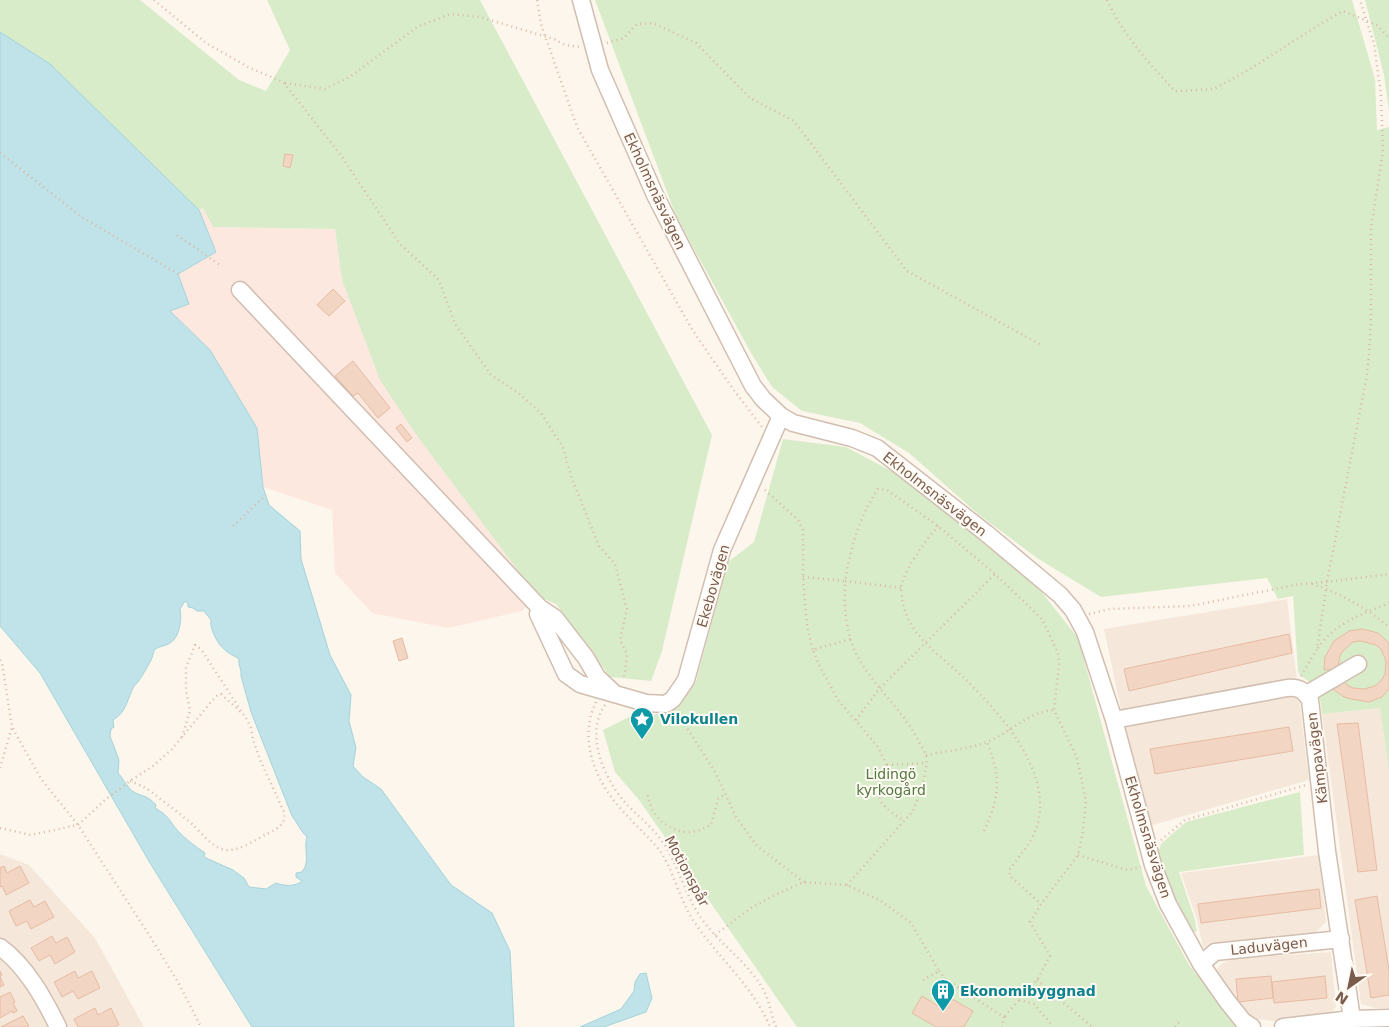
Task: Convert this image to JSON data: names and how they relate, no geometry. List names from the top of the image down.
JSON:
{
  "streets": {
    "street": [
      "Ekholmsnäsvägen",
      "Ekebovägen",
      "Kämpavägen",
      "Laduvägen"
    ],
    "path": ["Motionspår"]
  },
  "crossings": [
    ["Ekholmsnäsvägen", "Ekebovägen"],
    ["Ekholmsnäsvägen", "Laduvägen"],
    ["Kämpavägen", "Laduvägen"]
  ],
  "parks": ["Lidingö kyrkogård"],
  "places": {
    "place": ["Vilokullen"],
    "building": ["Ekonomibyggnad"]
  },
  "north": "bottom left"
}
